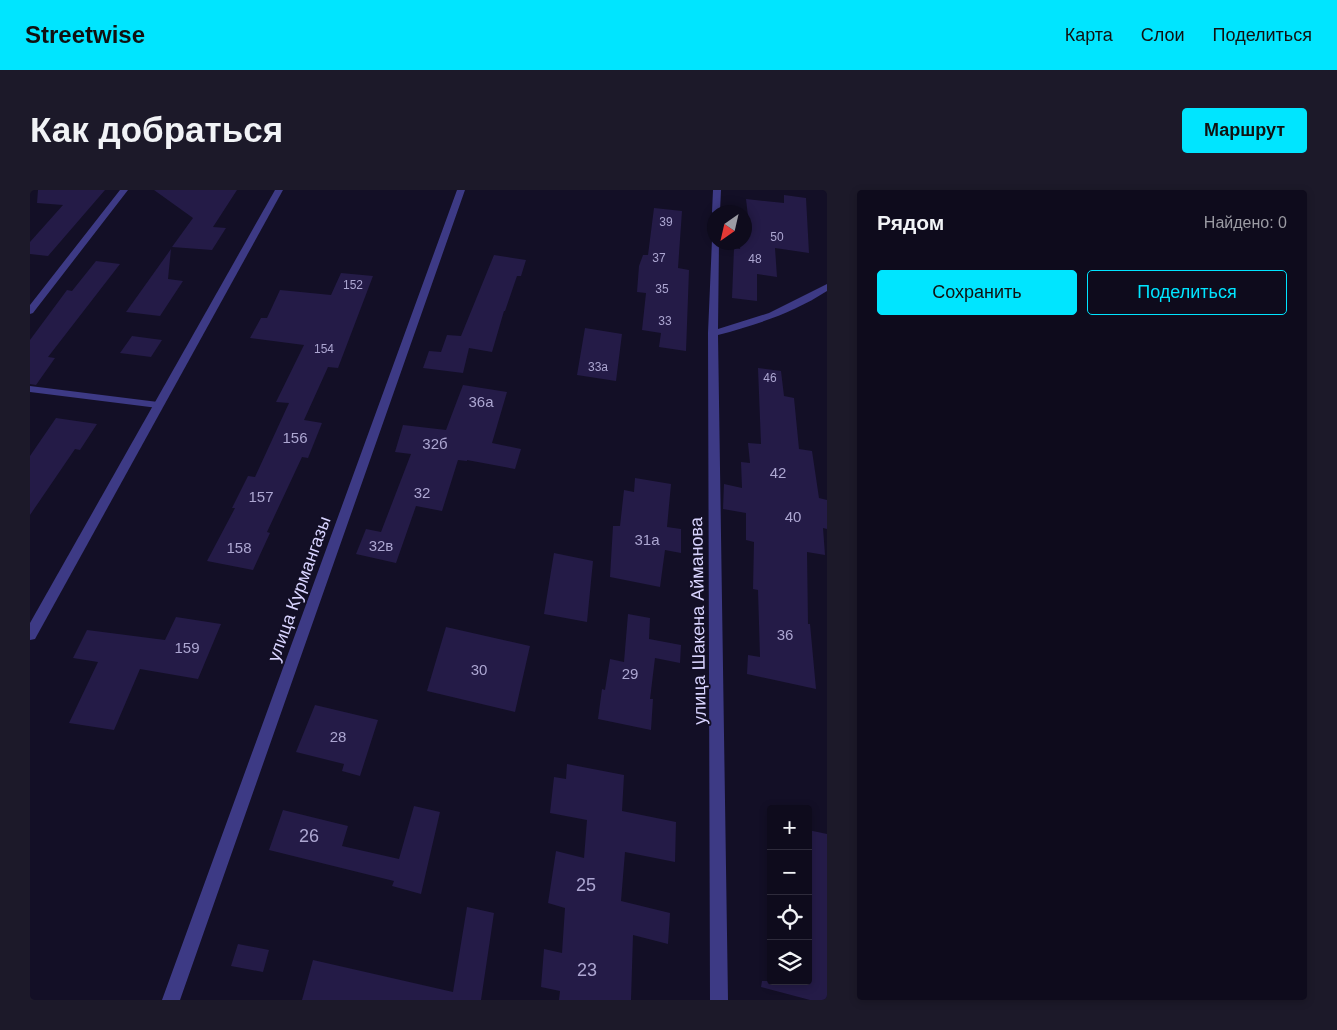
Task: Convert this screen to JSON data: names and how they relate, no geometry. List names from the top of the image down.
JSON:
{
  "streets": {
    "street": ["улица Курмангазы", "улица Шакена Айманова"]
  },
  "house_numbers": [
    "39",
    "50",
    "37",
    "48",
    "152",
    "35",
    "33",
    "154",
    "33а",
    "46",
    "36а",
    "156",
    "32б",
    "42",
    "32",
    "157",
    "40",
    "31а",
    "32в",
    "158",
    "36",
    "159",
    "30",
    "29",
    "28",
    "26",
    "25",
    "23"
  ],
  "north": "bottom left",
  "page": {
    "header": "Streetwise",
    "nav": ["Карта", "Слои", "Поделиться"],
    "buttons": [
      "Маршрут",
      ["Сохранить", "Поделиться"]
    ],
    "title": "Как добраться",
    "heading": ["Рядом", "Найдено: 0"],
    "map_buttons": ["+", "−"]
  }
}
